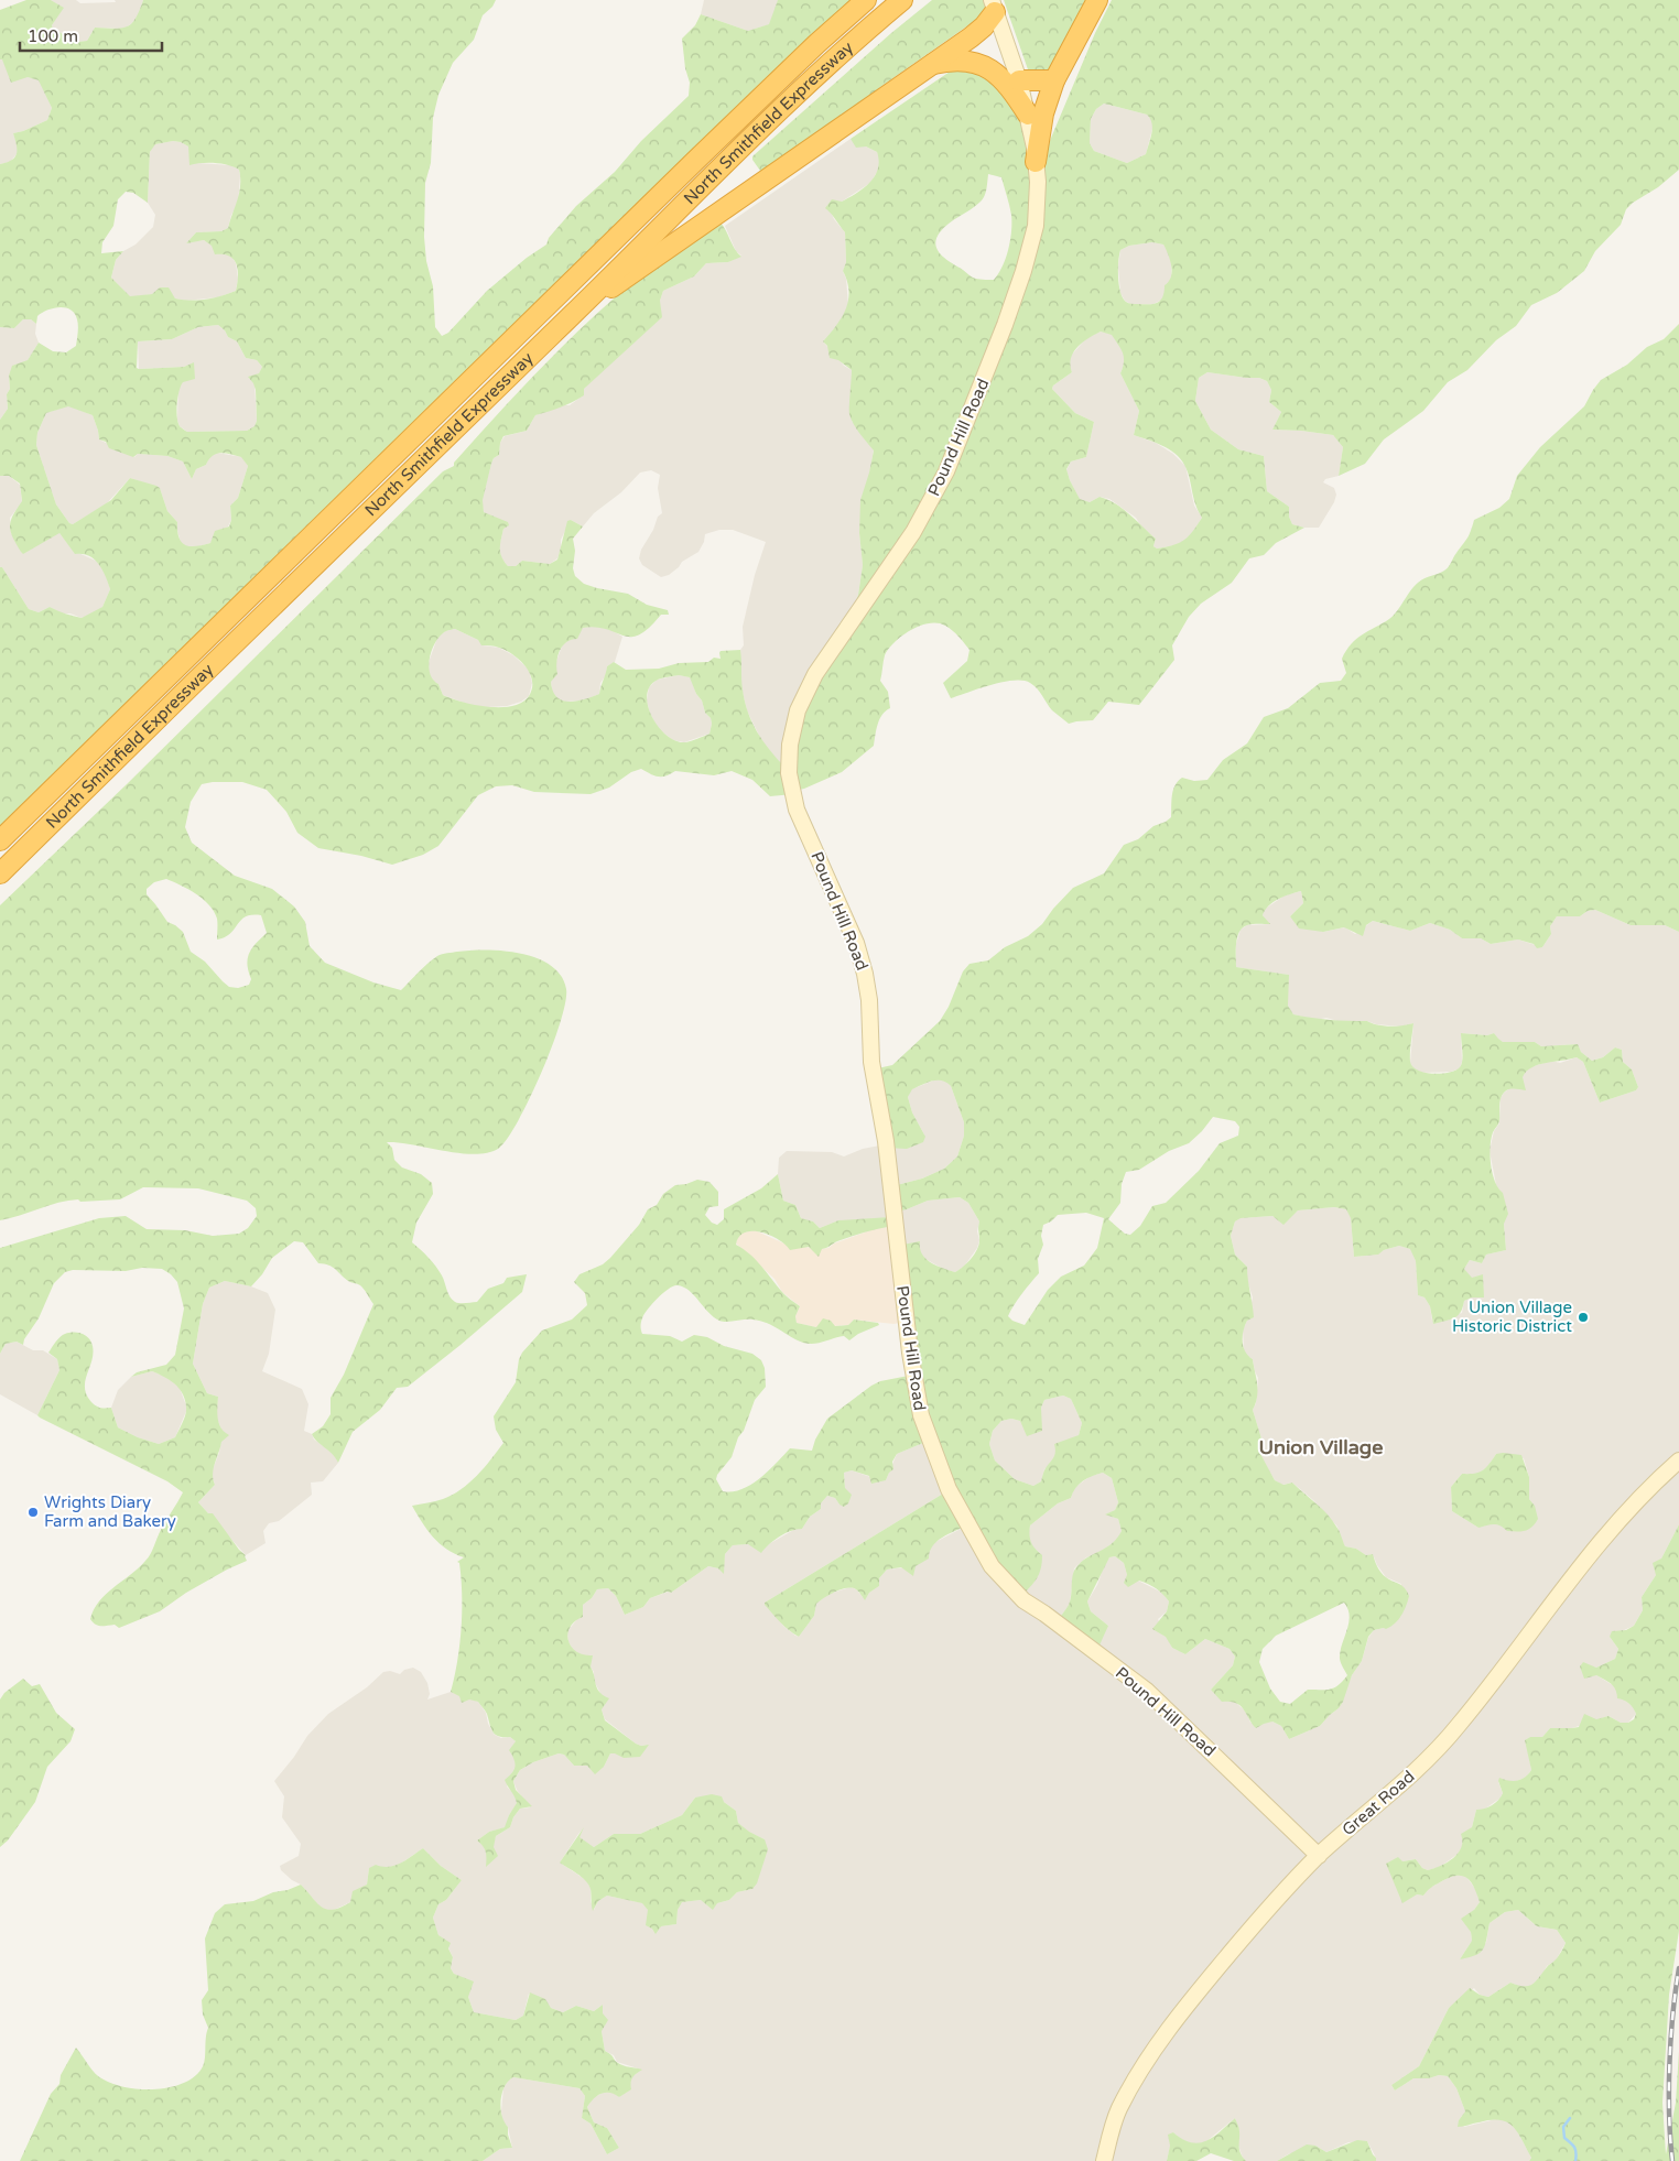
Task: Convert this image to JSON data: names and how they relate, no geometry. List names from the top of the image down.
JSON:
{
  "streets": {
    "highway": ["North Smithfield Expressway"],
    "street": ["Pound Hill Road", "Great Road"]
  },
  "crossings": [
    ["Pound Hill Road", "Great Road"]
  ],
  "districts": ["Union Village"],
  "places": ["Union Village Historic District", "Wrights Diary Farm and Bakery"],
  "scale_bar": "100 m"
}
